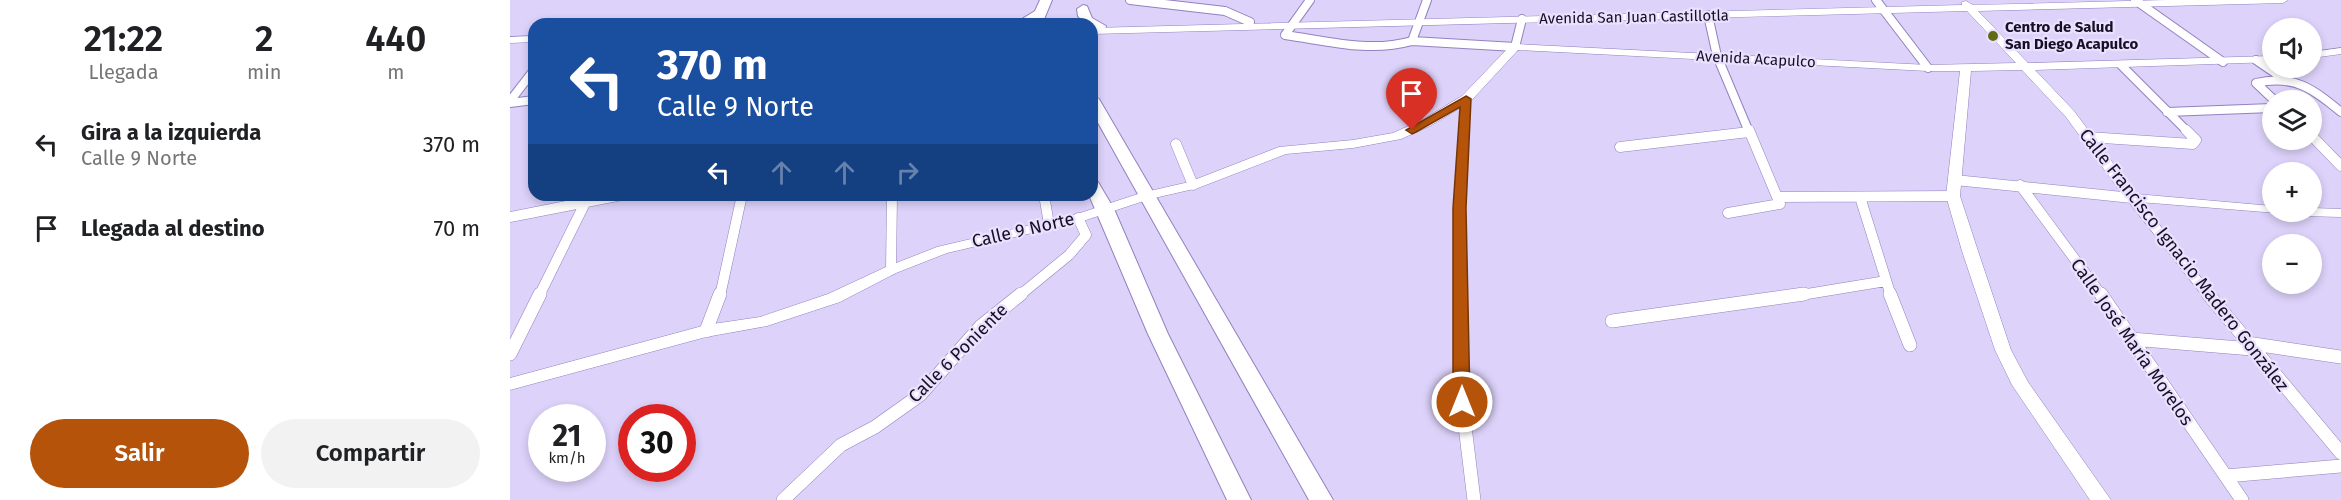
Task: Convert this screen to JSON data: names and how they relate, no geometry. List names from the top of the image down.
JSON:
{
  "streets": {
    "street": [
      "Avenida San Juan Castillotla",
      "Avenida Acapulco",
      "Calle 9 Norte",
      "Calle Francisco Ignacio Madero González",
      "Calle José María Morelos",
      "Calle 6 Poniente"
    ]
  },
  "crossings": [
    ["Avenida San Juan Castillotla", "Avenida Acapulco"],
    ["Avenida San Juan Castillotla", "Calle Francisco Ignacio Madero González"],
    ["Avenida Acapulco", "Calle 9 Norte"],
    ["Avenida Acapulco", "Calle Francisco Ignacio Madero González"],
    ["Calle 9 Norte", "Calle 6 Poniente"]
  ],
  "places": ["Centro de Salud San Diego Acapulco"],
  "page": {
    "eta": [
      "21:22",
      "Llegada",
      "2",
      "min",
      "440",
      "m"
    ],
    "map_buttons": ["+", "−"],
    "turn": ["370 m", "Calle 9 Norte"],
    "list": [
      {
        "name": "Gira a la izquierda",
        "note": "Calle 9 Norte",
        "value": "370 m"
      },
      {
        "name": "Llegada al destino",
        "value": "70 m"
      }
    ],
    "speed": "21 km/h",
    "limit": "30",
    "buttons": ["Salir", "Compartir"]
  }
}
